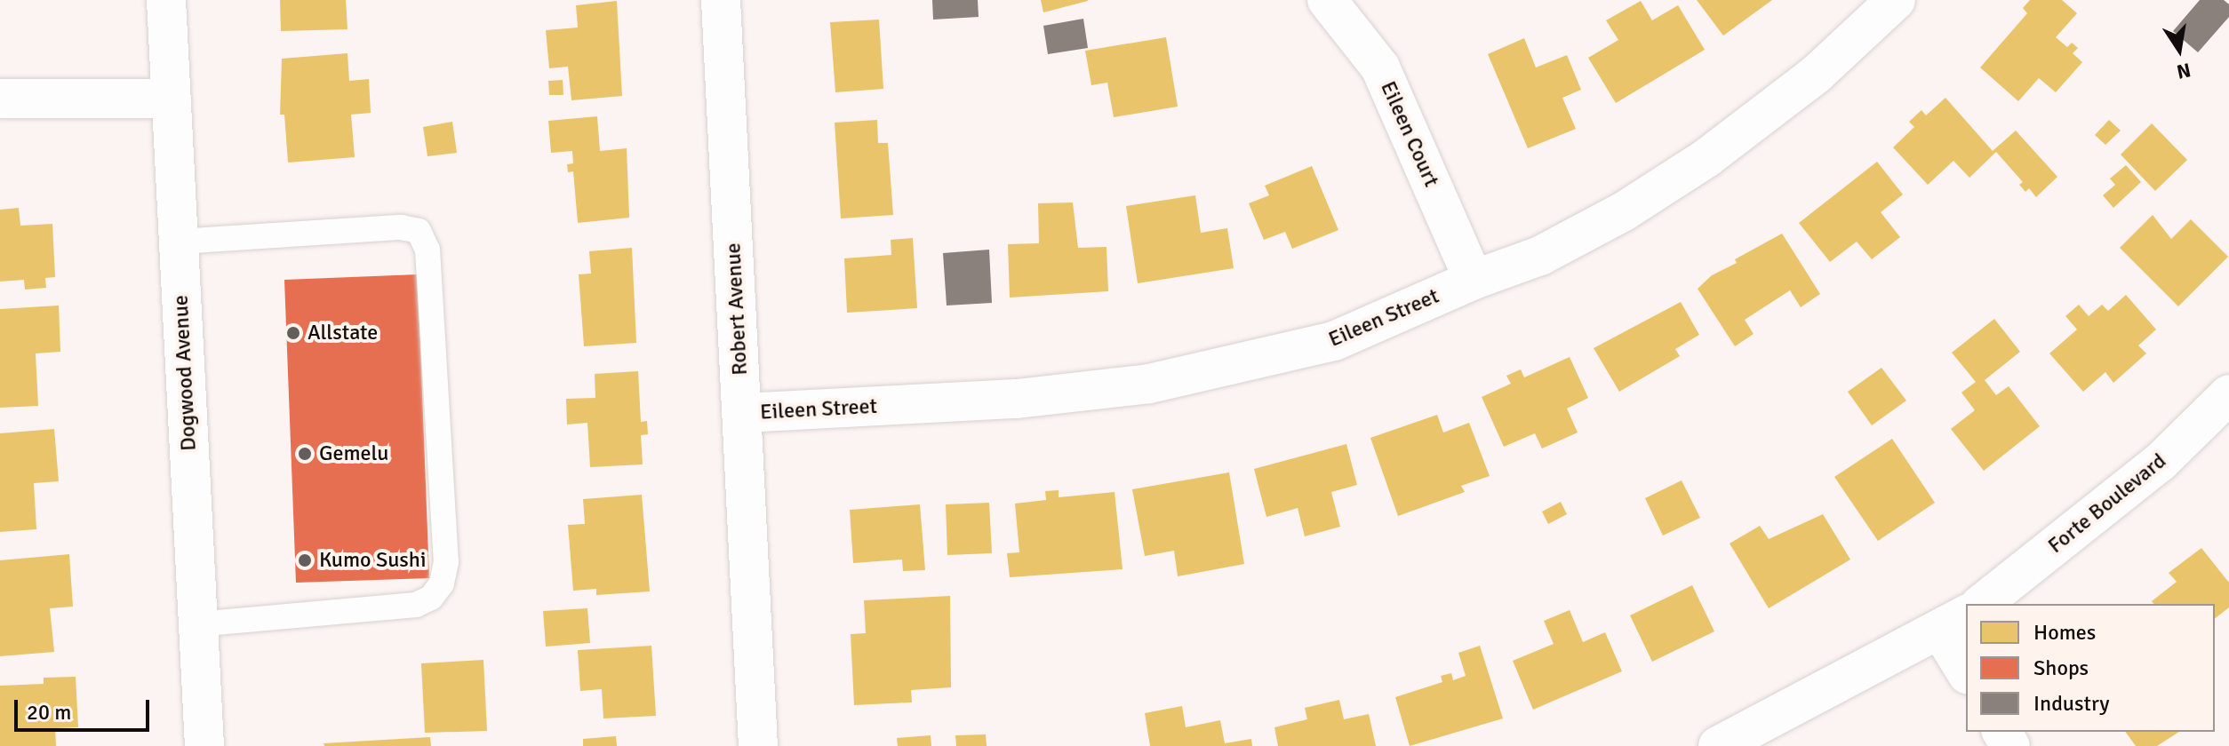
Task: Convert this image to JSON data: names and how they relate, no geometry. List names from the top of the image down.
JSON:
{
  "streets": {
    "street": [
      "Eileen Court",
      "Robert Avenue",
      "Eileen Street",
      "Dogwood Avenue",
      "Forte Boulevard"
    ]
  },
  "crossings": [
    ["Eileen Court", "Eileen Street"],
    ["Robert Avenue", "Eileen Street"]
  ],
  "places": ["Allstate", "Gemelu", "Kumo Sushi"],
  "legend": ["Homes", "Shops", "Industry"],
  "scale_bar": "20 m",
  "north": "bottom"
}
